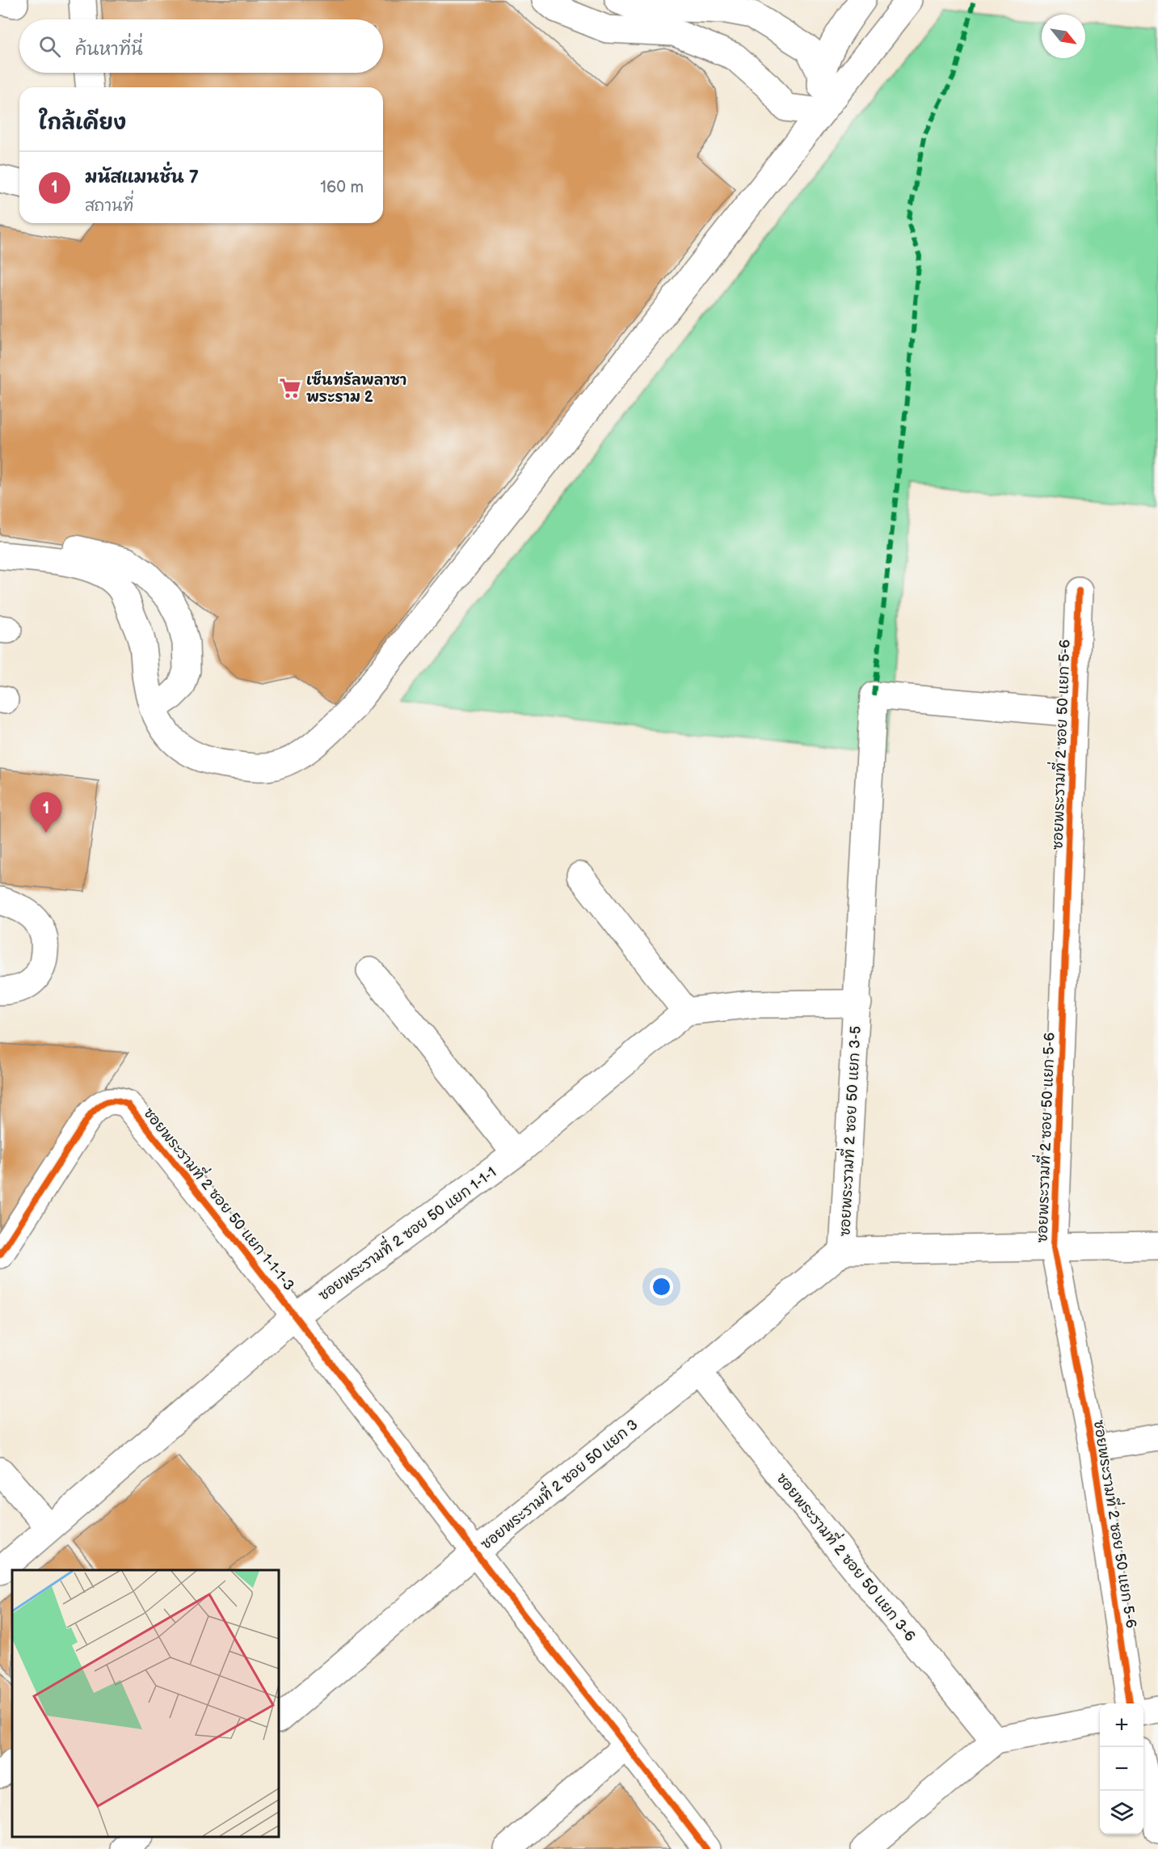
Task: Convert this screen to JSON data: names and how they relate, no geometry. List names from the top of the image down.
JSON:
{
  "streets": {
    "street": [
      "ซอยพระรามที่ 2 ซอย 50 แยก 5-6",
      "ซอยพระรามที่ 2 ซอย 50 แยก 3-5",
      "ซอยพระรามที่ 2 ซอย 50 แยก 1-1-1-3",
      "ซอยพระรามที่ 2 ซอย 50 แยก 1-1-1",
      "ซอยพระรามที่ 2 ซอย 50 แยก 3",
      "ซอยพระรามที่ 2 ซอย 50 แยก 3-6"
    ]
  },
  "crossings": [
    ["ซอยพระรามที่ 2 ซอย 50 แยก 5-6", "ซอยพระรามที่ 2 ซอย 50 แยก 3-5"],
    ["ซอยพระรามที่ 2 ซอย 50 แยก 3-5", "ซอยพระรามที่ 2 ซอย 50 แยก 3"],
    ["ซอยพระรามที่ 2 ซอย 50 แยก 1-1-1-3", "ซอยพระรามที่ 2 ซอย 50 แยก 1-1-1"],
    ["ซอยพระรามที่ 2 ซอย 50 แยก 1-1-1-3", "ซอยพระรามที่ 2 ซอย 50 แยก 3"],
    ["ซอยพระรามที่ 2 ซอย 50 แยก 3", "ซอยพระรามที่ 2 ซอย 50 แยก 3-6"]
  ],
  "places": {
    "supermarket": ["เซ็นทรัลพลาซา พระราม 2"]
  },
  "north": "bottom right",
  "page": {
    "search": "ค้นหาที่นี่",
    "heading": "ใกล้เคียง",
    "list": [
      {
        "mark": "1",
        "name": "มนัสแมนชั่น 7",
        "note": "สถานที่",
        "value": "160 m"
      }
    ],
    "pins": "1",
    "map_buttons": ["+", "−"]
  }
}
